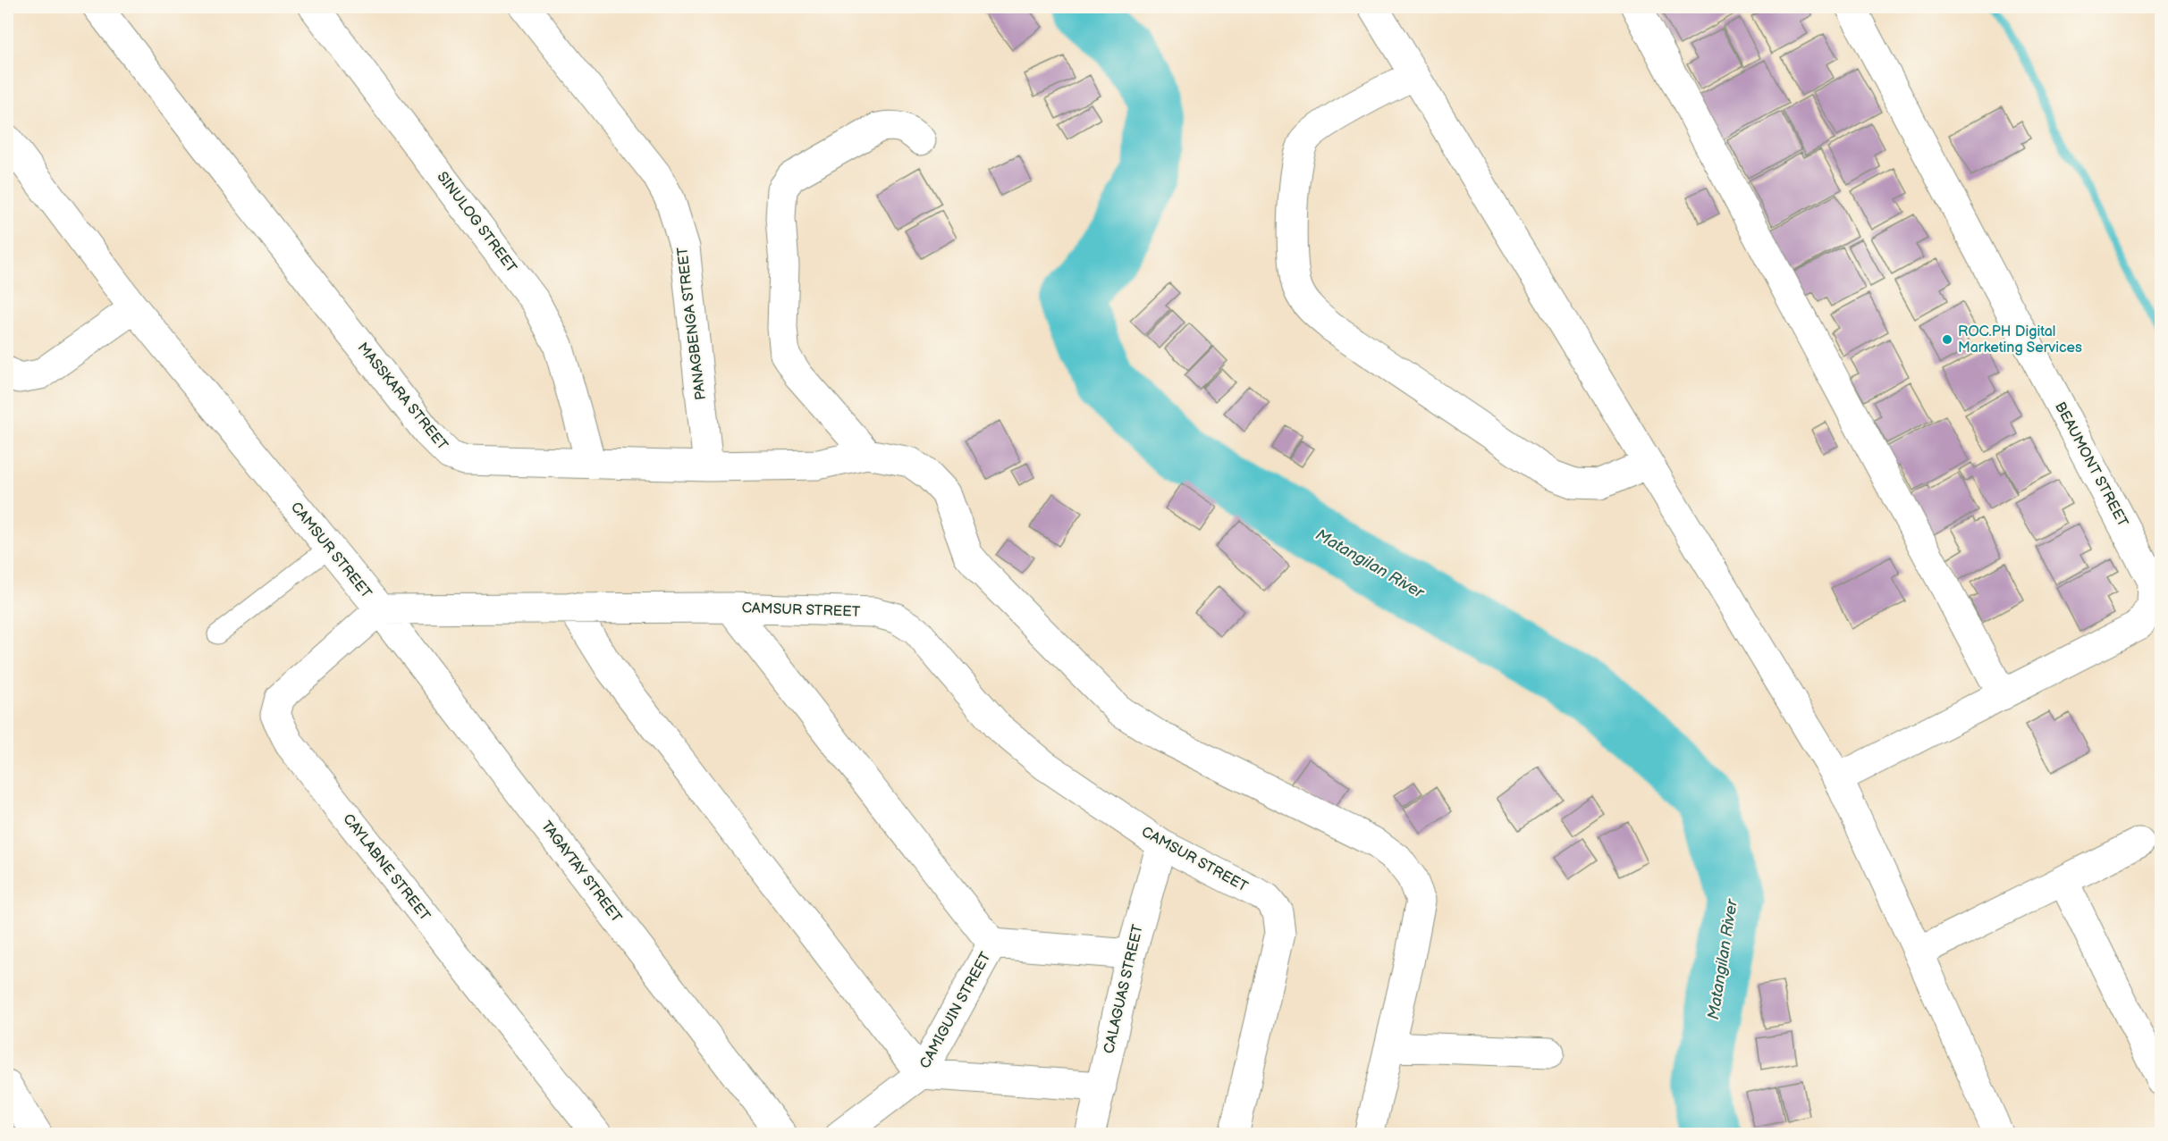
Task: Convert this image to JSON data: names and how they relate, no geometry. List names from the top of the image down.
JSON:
{
  "streets": {
    "street": [
      "SINULOG STREET",
      "PANAGBENGA STREET",
      "MASSKARA STREET",
      "BEAUMONT STREET",
      "CAMSUR STREET",
      "CAYLABNE STREET",
      "TAGAYTAY STREET",
      "CALAGUAS STREET",
      "CAMIGUIN STREET"
    ]
  },
  "crossings": [
    ["SINULOG STREET", "MASSKARA STREET"],
    ["PANAGBENGA STREET", "MASSKARA STREET"],
    ["CAMSUR STREET", "CAYLABNE STREET"],
    ["CAMSUR STREET", "TAGAYTAY STREET"],
    ["CAMSUR STREET", "CALAGUAS STREET"],
    ["CAYLABNE STREET", "TAGAYTAY STREET"]
  ],
  "water": ["Matangilan River"],
  "places": ["ROC.PH Digital Marketing Services"]
}
